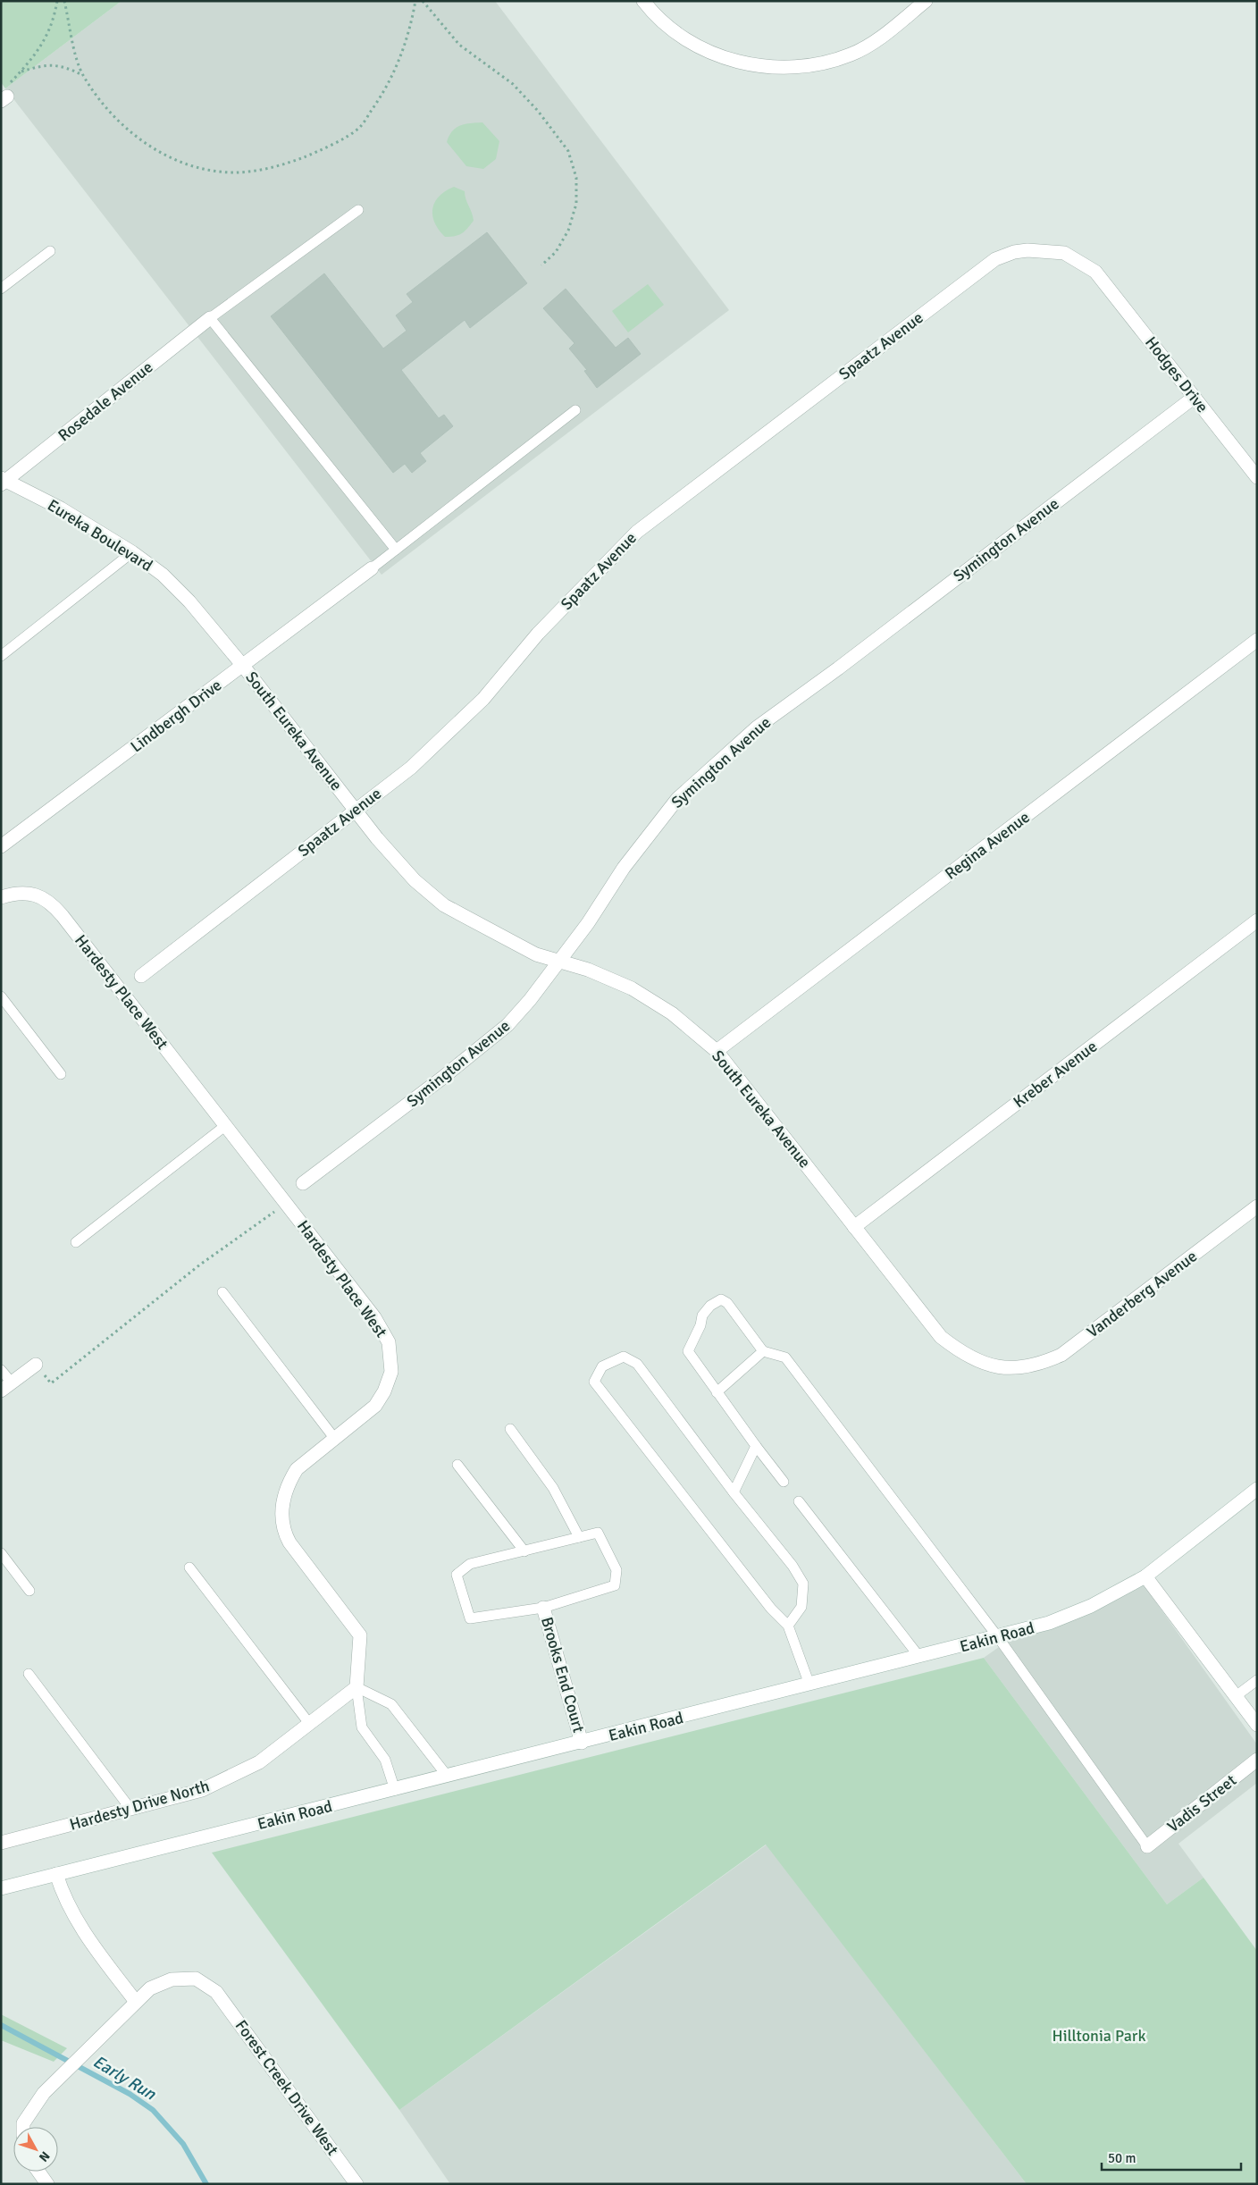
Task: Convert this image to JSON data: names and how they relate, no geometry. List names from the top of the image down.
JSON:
{
  "streets": {
    "street": [
      "Spaatz Avenue",
      "Hodges Drive",
      "Rosedale Avenue",
      "Eureka Boulevard",
      "Symington Avenue",
      "Lindbergh Drive",
      "South Eureka Avenue",
      "Regina Avenue",
      "Hardesty Place West",
      "Kreber Avenue",
      "Vanderberg Avenue",
      "Eakin Road",
      "Brooks End Court",
      "Vadis Street",
      "Hardesty Drive North",
      "Forest Creek Drive West"
    ]
  },
  "crossings": [
    ["Spaatz Avenue", "Hodges Drive"],
    ["Spaatz Avenue", "South Eureka Avenue"],
    ["Hodges Drive", "Symington Avenue"],
    ["Rosedale Avenue", "Eureka Boulevard"],
    ["Eureka Boulevard", "Lindbergh Drive"],
    ["Eureka Boulevard", "South Eureka Avenue"],
    ["Symington Avenue", "South Eureka Avenue"],
    ["Lindbergh Drive", "South Eureka Avenue"],
    ["South Eureka Avenue", "Regina Avenue"],
    ["South Eureka Avenue", "Kreber Avenue"],
    ["South Eureka Avenue", "Vanderberg Avenue"],
    ["Hardesty Place West", "Eakin Road"],
    ["Hardesty Place West", "Hardesty Drive North"],
    ["Eakin Road", "Brooks End Court"]
  ],
  "water": ["Early Run"],
  "parks": ["Hilltonia Park"],
  "scale_bar": "50 m",
  "north": "bottom right"
}
